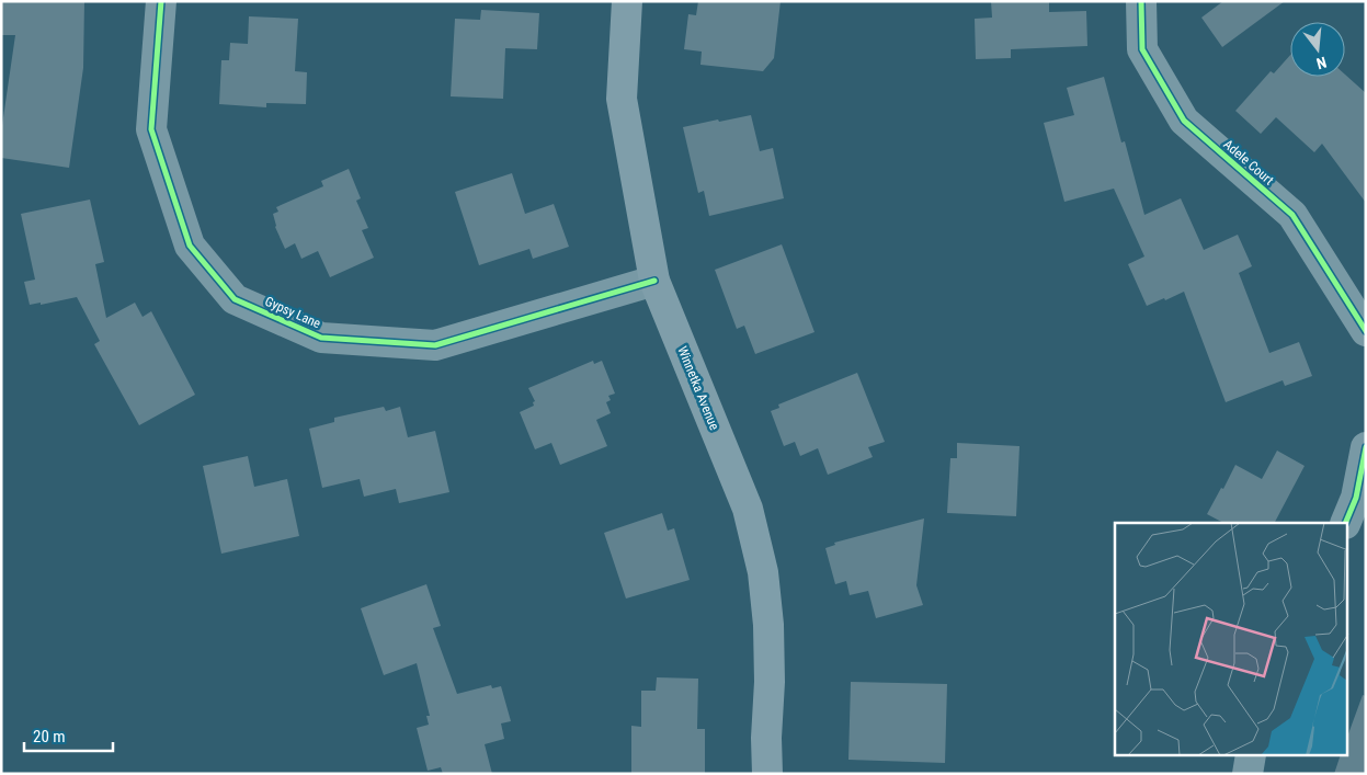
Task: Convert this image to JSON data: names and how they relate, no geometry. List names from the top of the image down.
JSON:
{
  "streets": {
    "main road": ["Winnetka Avenue"],
    "street": ["Adele Court", "Gypsy Lane"]
  },
  "crossings": [
    ["Gypsy Lane", "Winnetka Avenue"]
  ],
  "scale_bar": "20 m",
  "north": "bottom"
}
